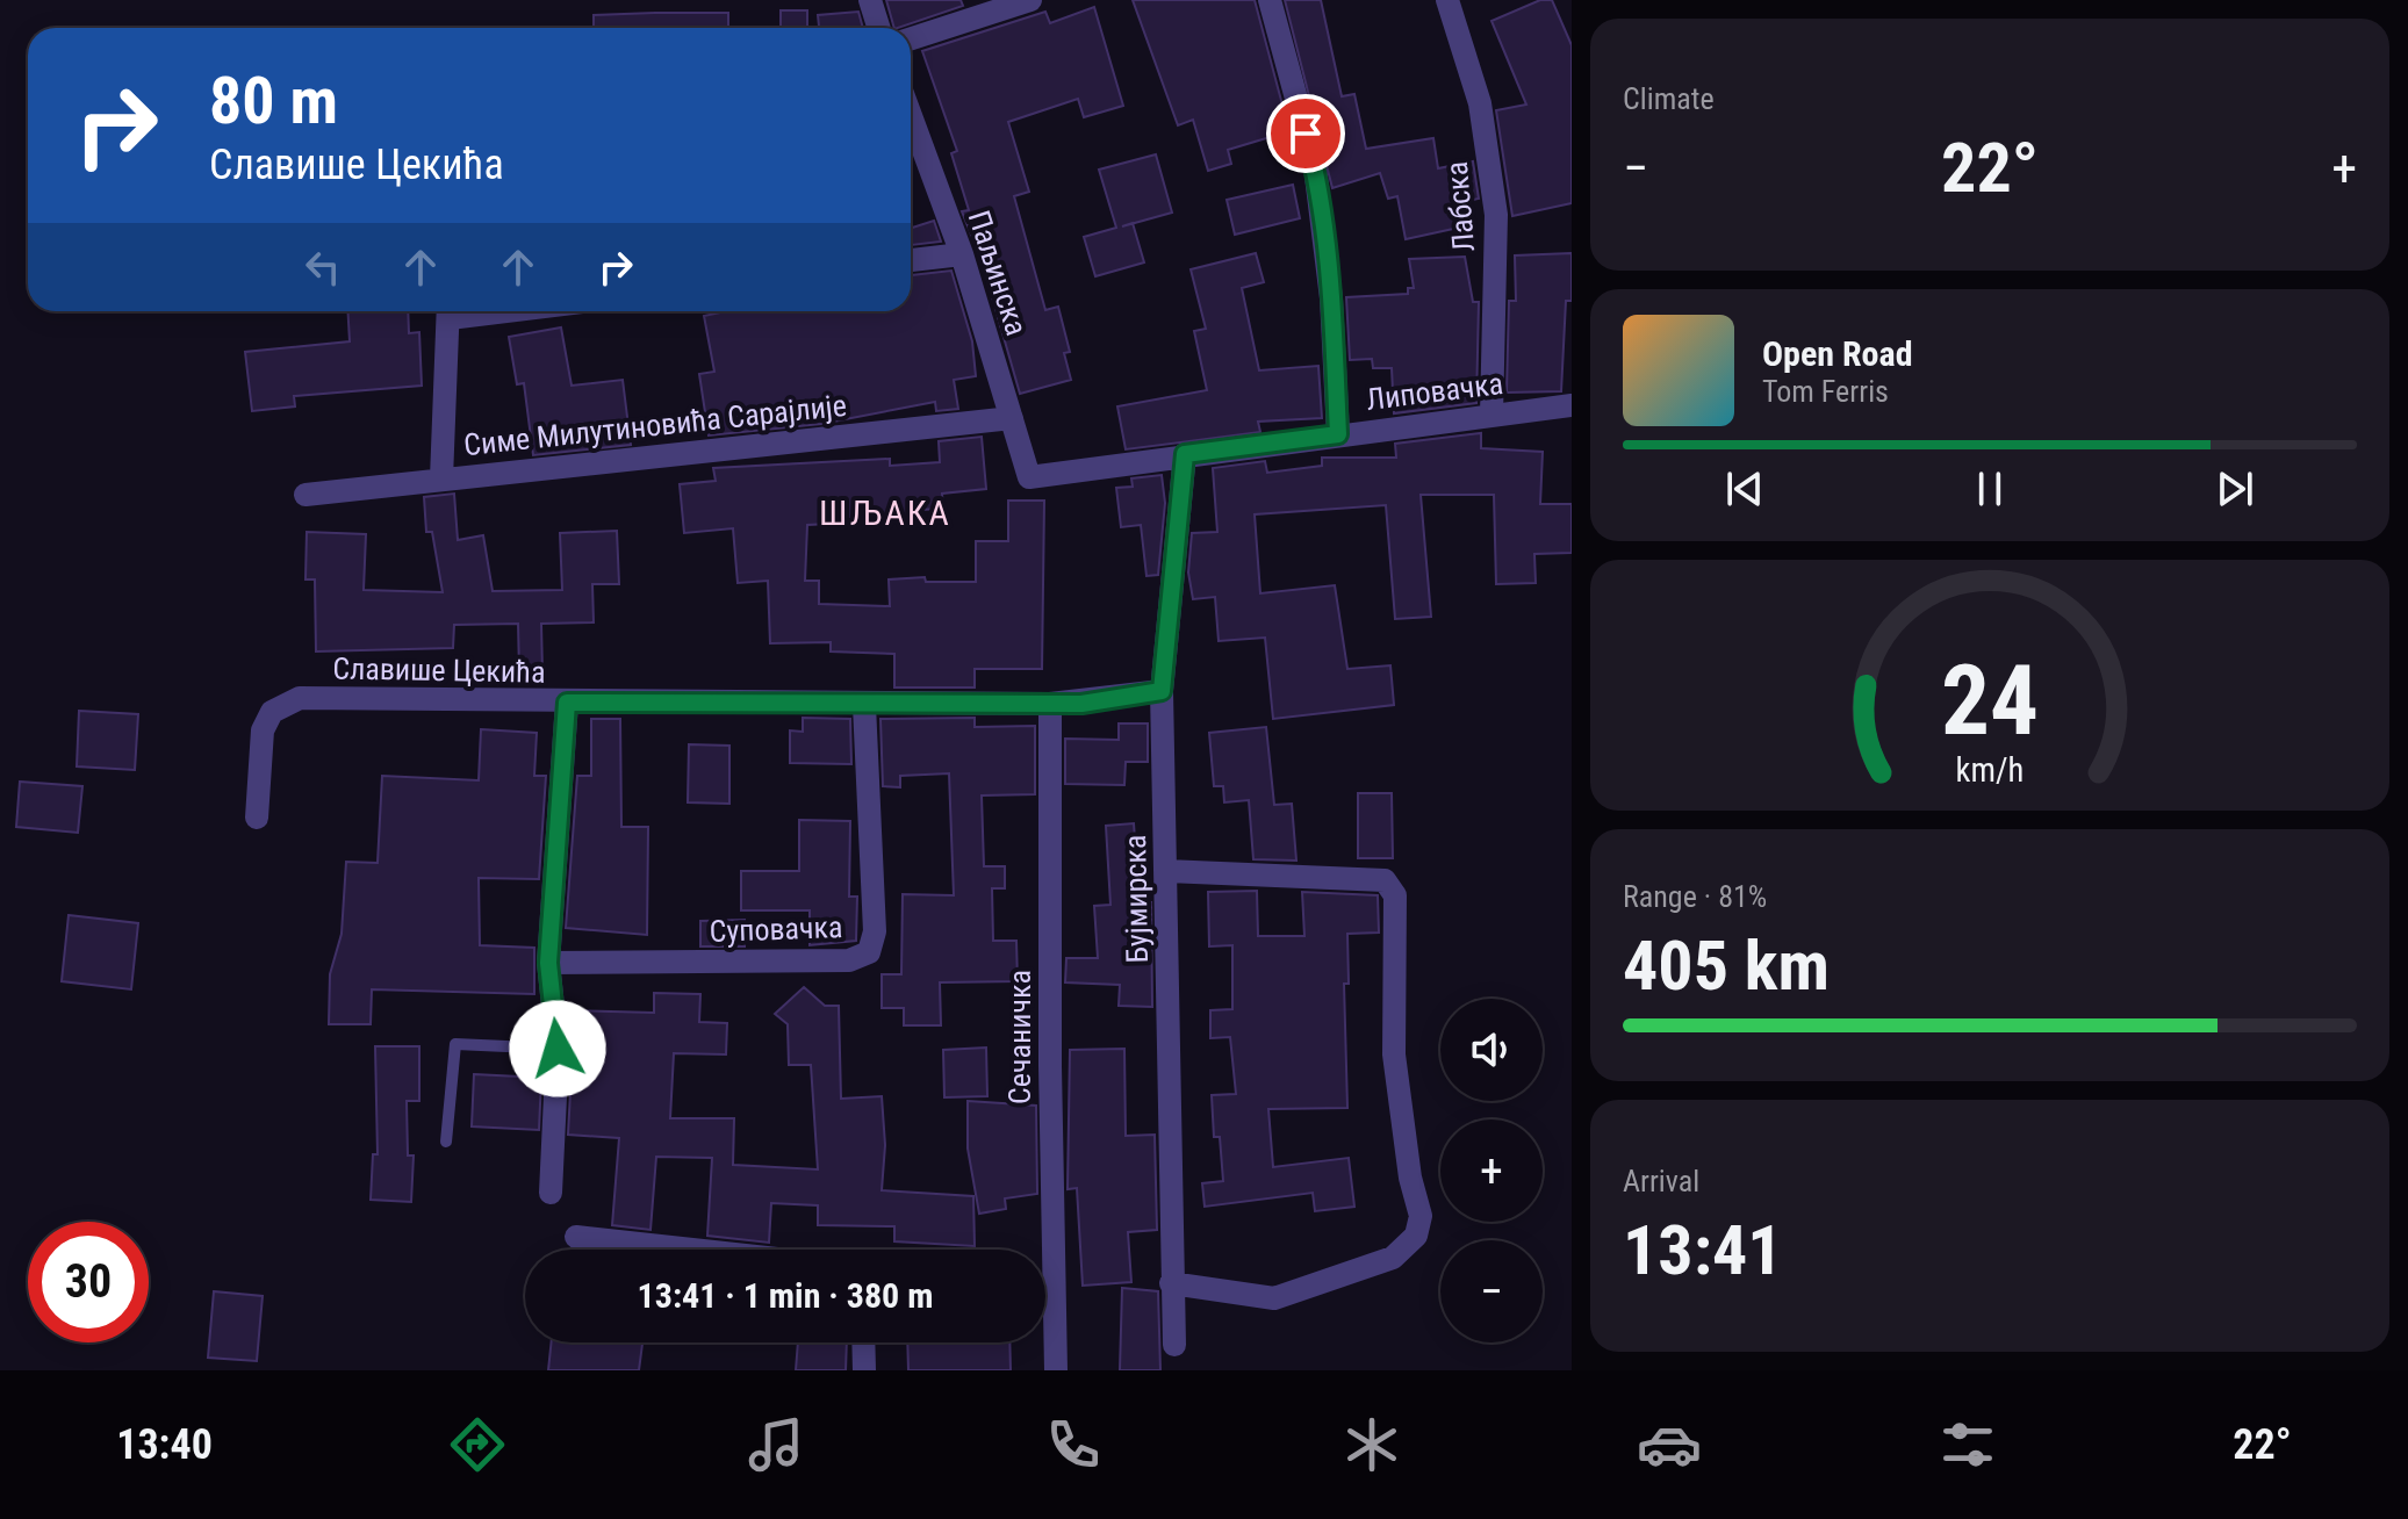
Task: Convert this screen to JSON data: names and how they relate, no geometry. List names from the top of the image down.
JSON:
{
  "streets": {
    "street": [
      "Лабска",
      "Паљинска",
      "Липовачка",
      "Симе Милутиновића Сарајлије",
      "Славише Цекића",
      "Бујмирска",
      "Суповачка",
      "Сечаничка"
    ]
  },
  "crossings": [
    ["Лабска", "Липовачка"],
    ["Паљинска", "Липовачка"],
    ["Паљинска", "Симе Милутиновића Сарајлије"],
    ["Липовачка", "Бујмирска"],
    ["Славише Цекића", "Бујмирска"],
    ["Славише Цекића", "Суповачка"],
    ["Славише Цекића", "Сечаничка"]
  ],
  "districts": ["ШЉАКА"],
  "page": {
    "tile": [
      "Climate",
      ["Range · 81%", "405 km"],
      ["Arrival", "13:41"]
    ],
    "turn": ["80 m", "Славише Цекића"],
    "heat": ["−", "22°", "+"],
    "song": ["Open Road", "Tom Ferris"],
    "map_buttons": ["+", "−"],
    "limit": "30",
    "trip": "13:41 · 1 min · 380 m",
    "tabs": ["13:40", "22°"],
    "gauge": ["24", "km/h"]
  }
}
